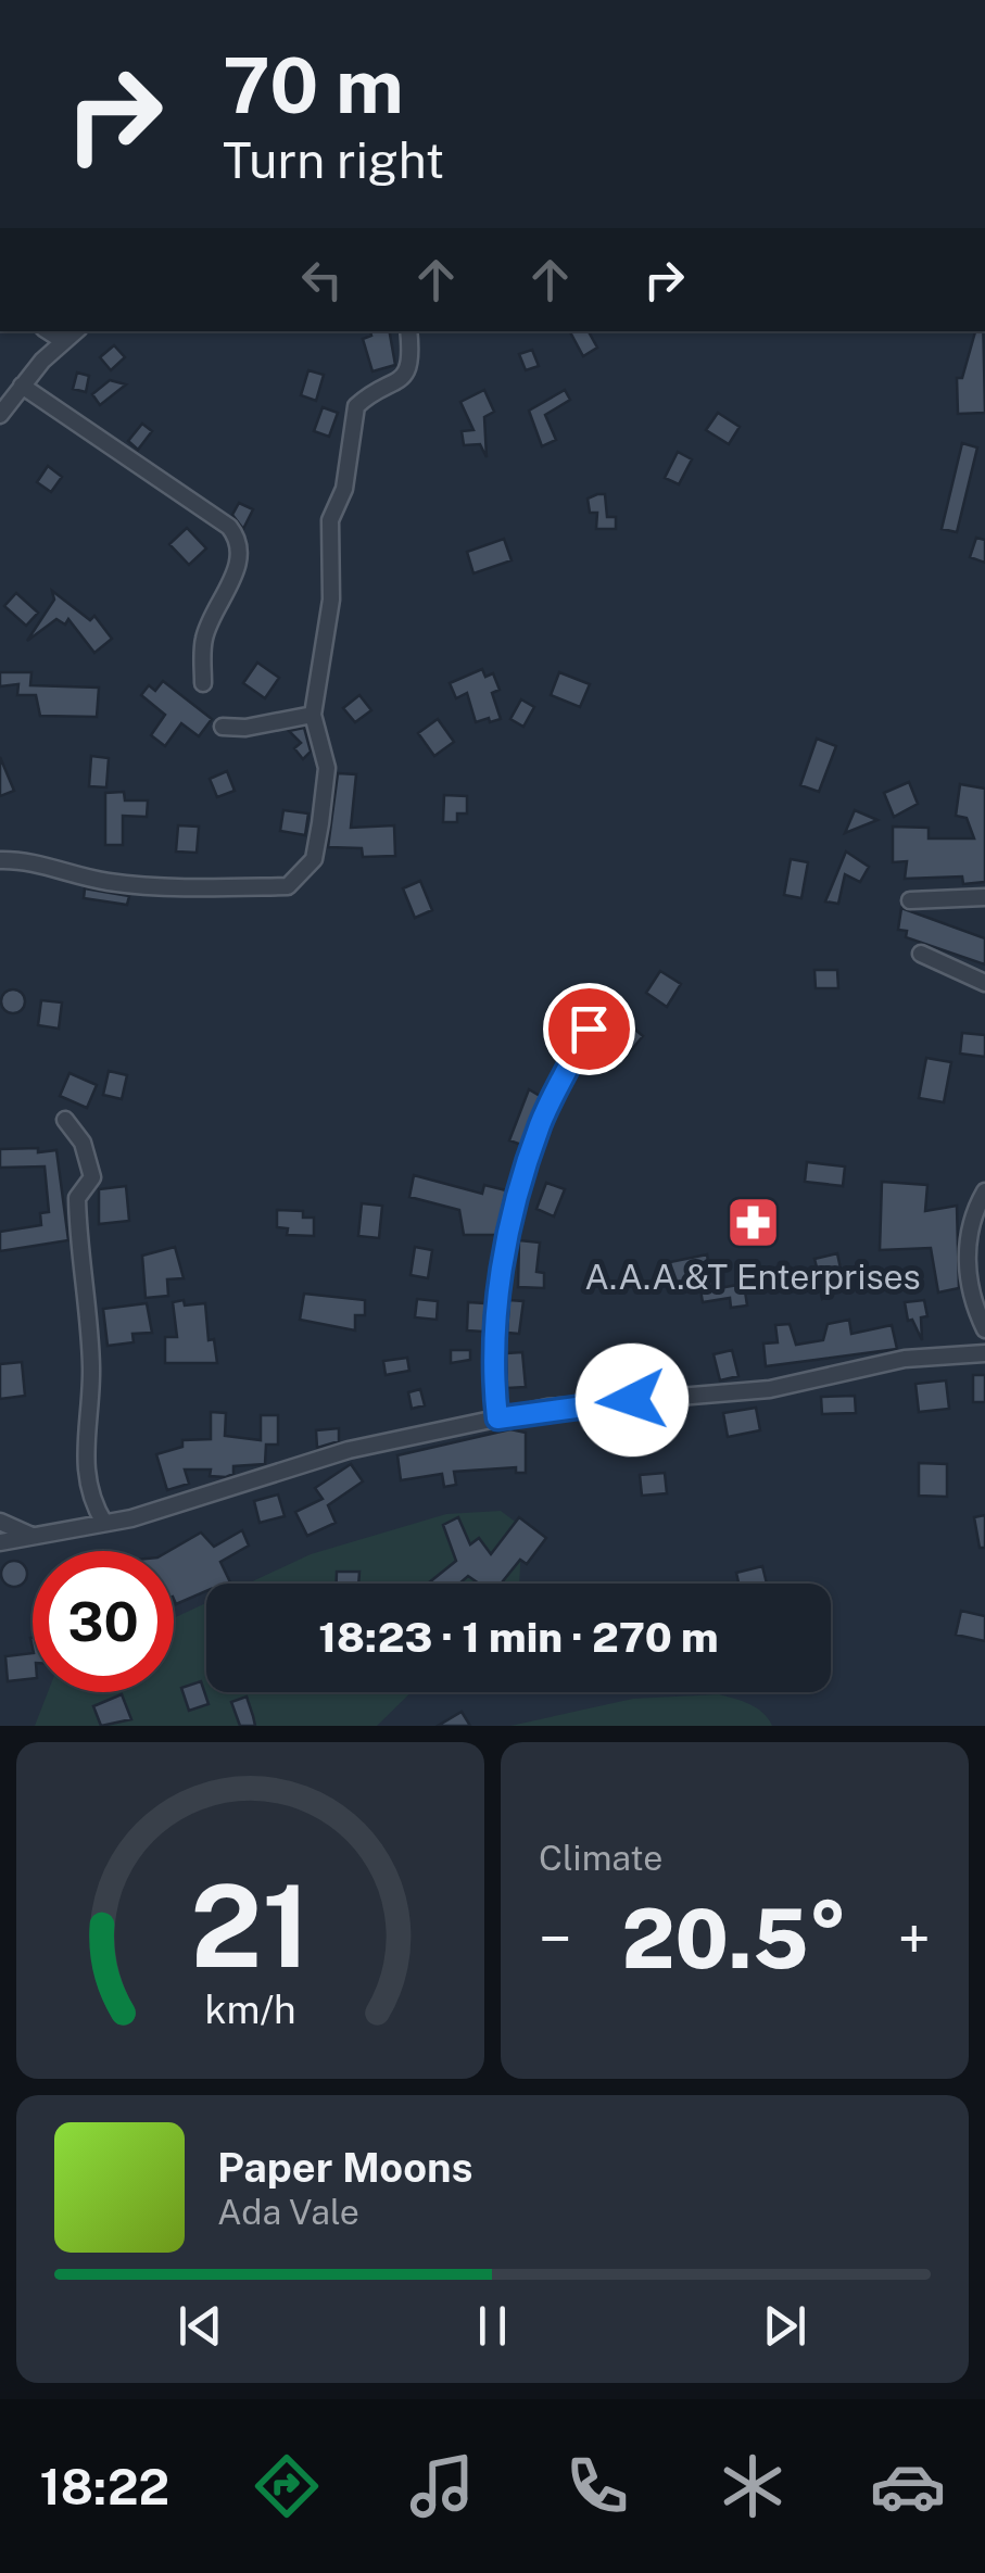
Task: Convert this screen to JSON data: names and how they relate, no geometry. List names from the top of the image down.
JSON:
{
  "places": {
    "pharmacy": ["A.A.A.&T Enterprises"]
  },
  "page": {
    "turn": ["70 m", "Turn right"],
    "limit": "30",
    "trip": "18:23 · 1 min · 270 m",
    "tile": "Climate",
    "heat": ["−", "20.5°", "+"],
    "song": ["Paper Moons", "Ada Vale"],
    "tabs": "18:22",
    "gauge": ["21", "km/h"]
  }
}
